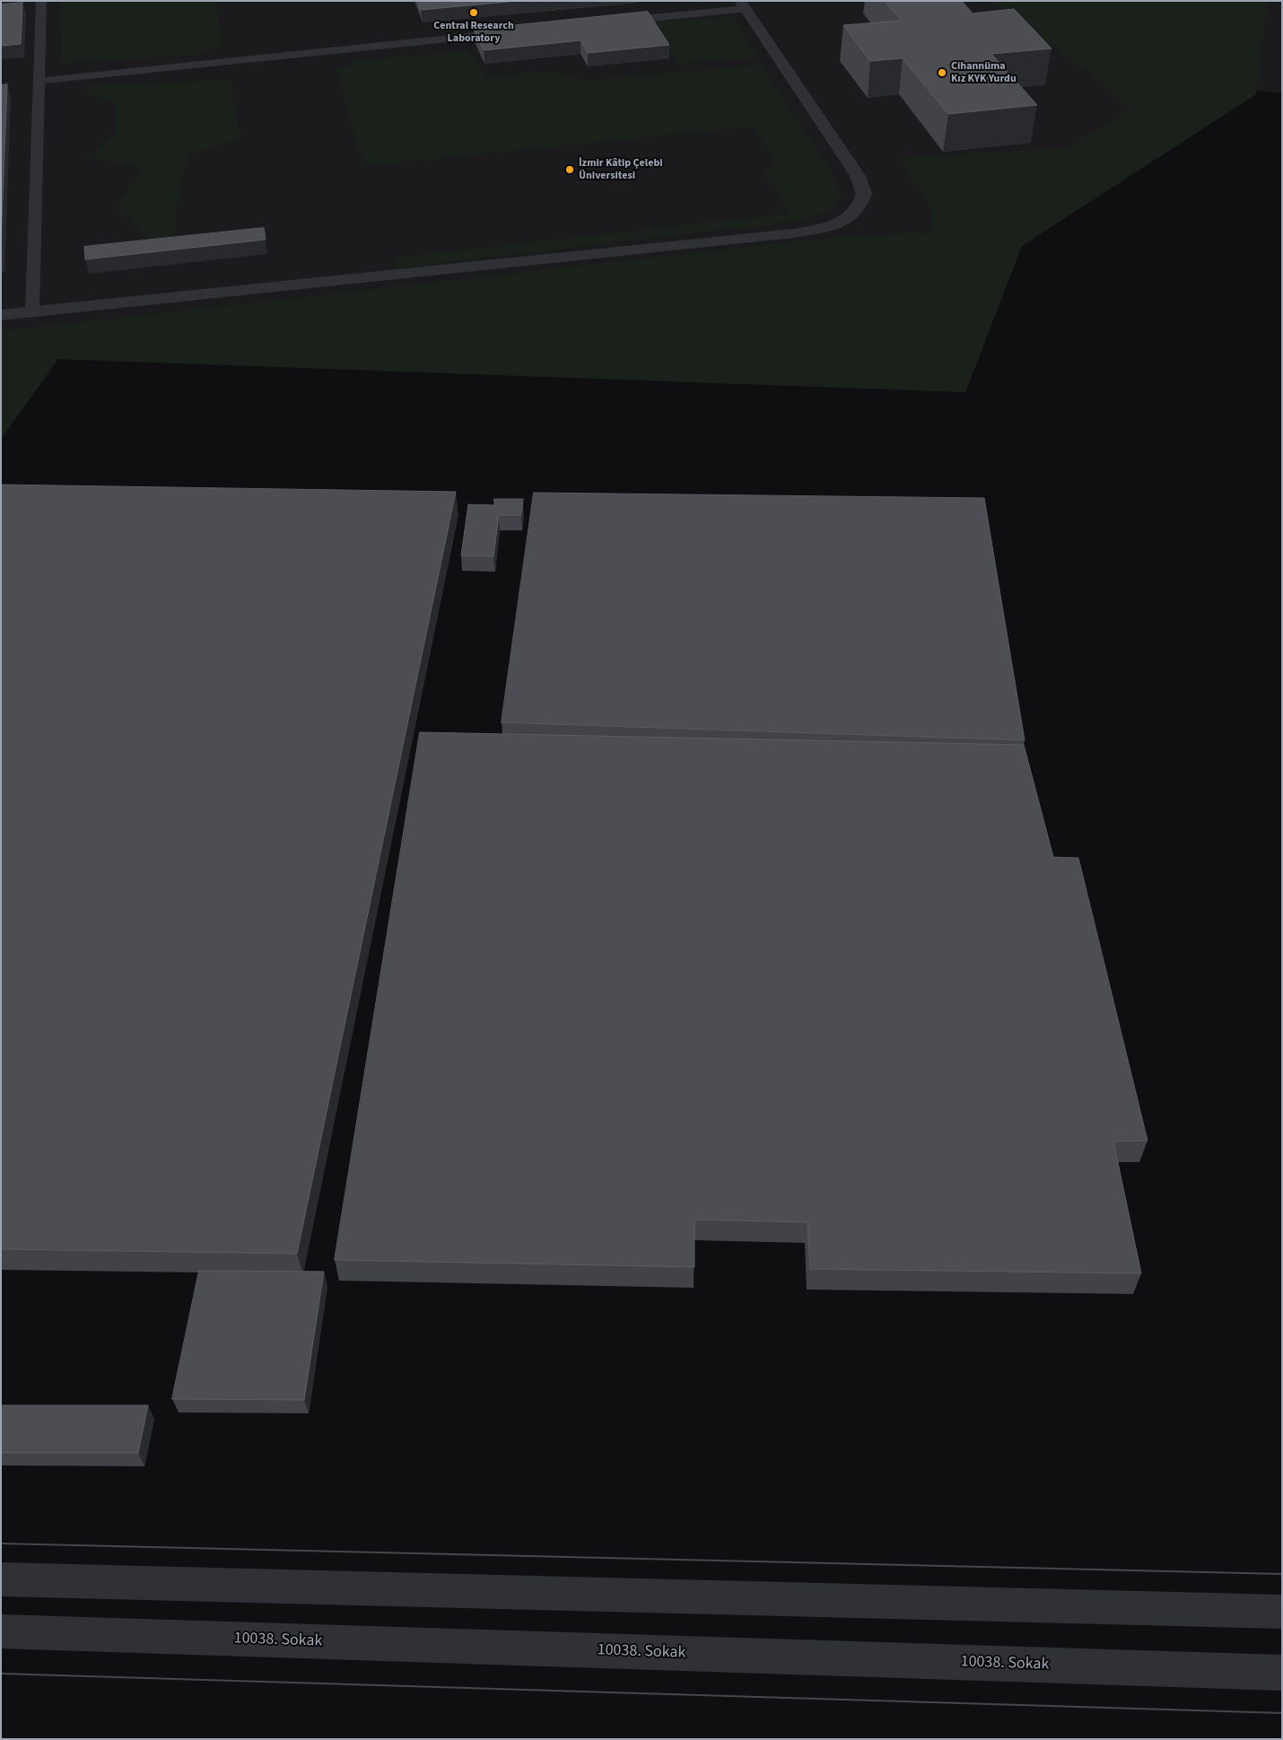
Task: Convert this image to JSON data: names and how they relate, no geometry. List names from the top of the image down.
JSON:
{
  "streets": {
    "street": ["10038. Sokak"]
  },
  "places": ["Central Research Laboratory", "Cihannüma Kız KYK Yurdu", "İzmir Kâtip Çelebi Üniversitesi"]
}
